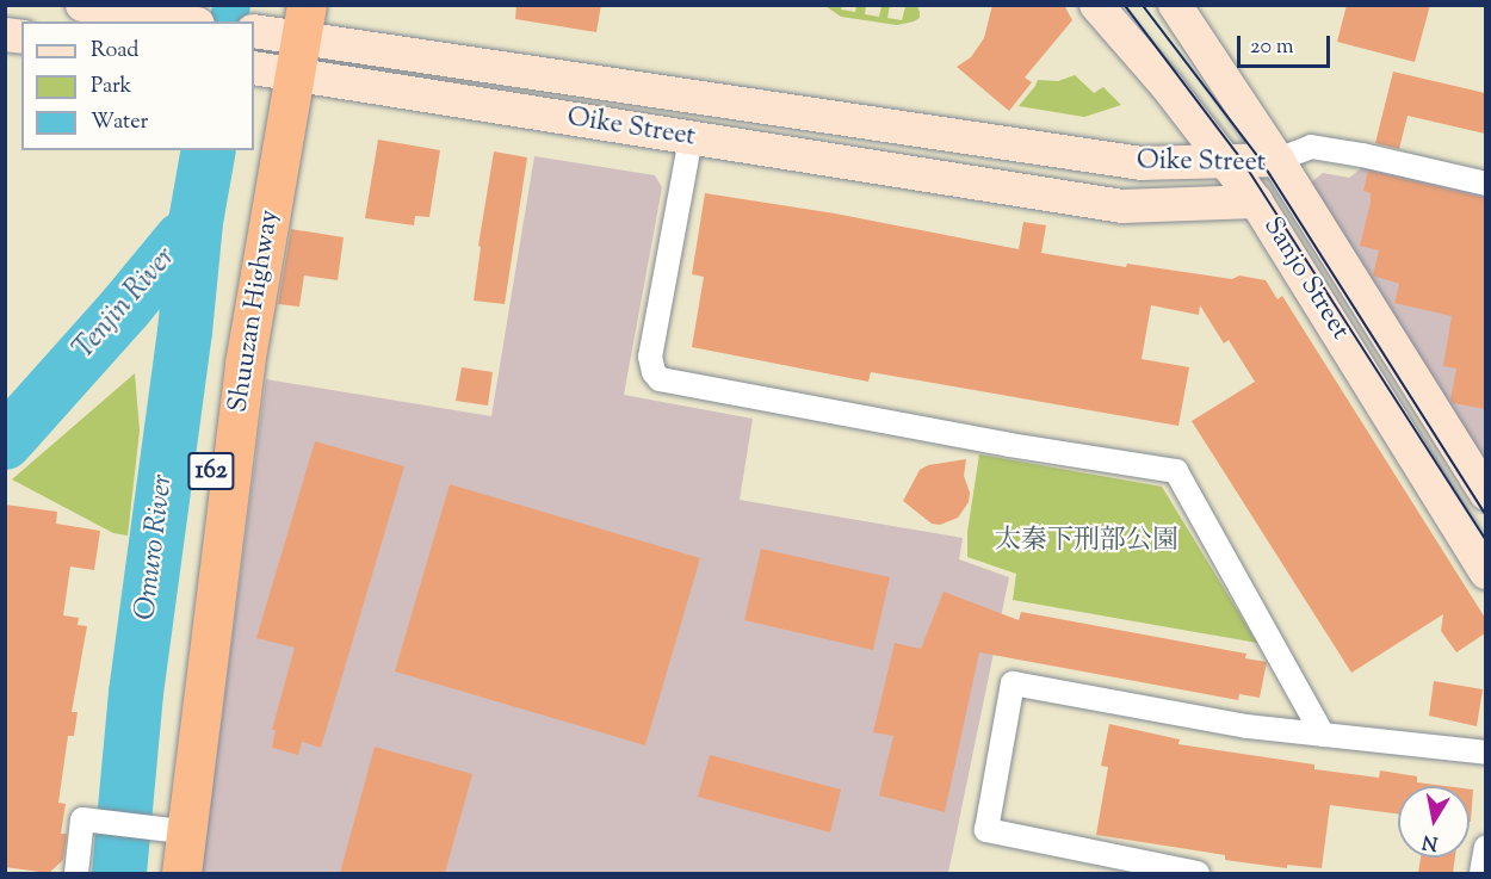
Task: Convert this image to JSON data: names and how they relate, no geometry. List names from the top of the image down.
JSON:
{
  "streets": {
    "highway": ["Shuuzan Highway", "162"],
    "street": ["Oike Street", "Sanjo Street"]
  },
  "crossings": [
    ["Oike Street", "Sanjo Street"],
    ["Oike Street", "Shuuzan Highway"]
  ],
  "water": ["Tenjin River", "Omuro River"],
  "parks": ["太秦下刑部公園"],
  "legend": ["Road", "Park", "Water"],
  "scale_bar": "20 m",
  "north": "bottom"
}
